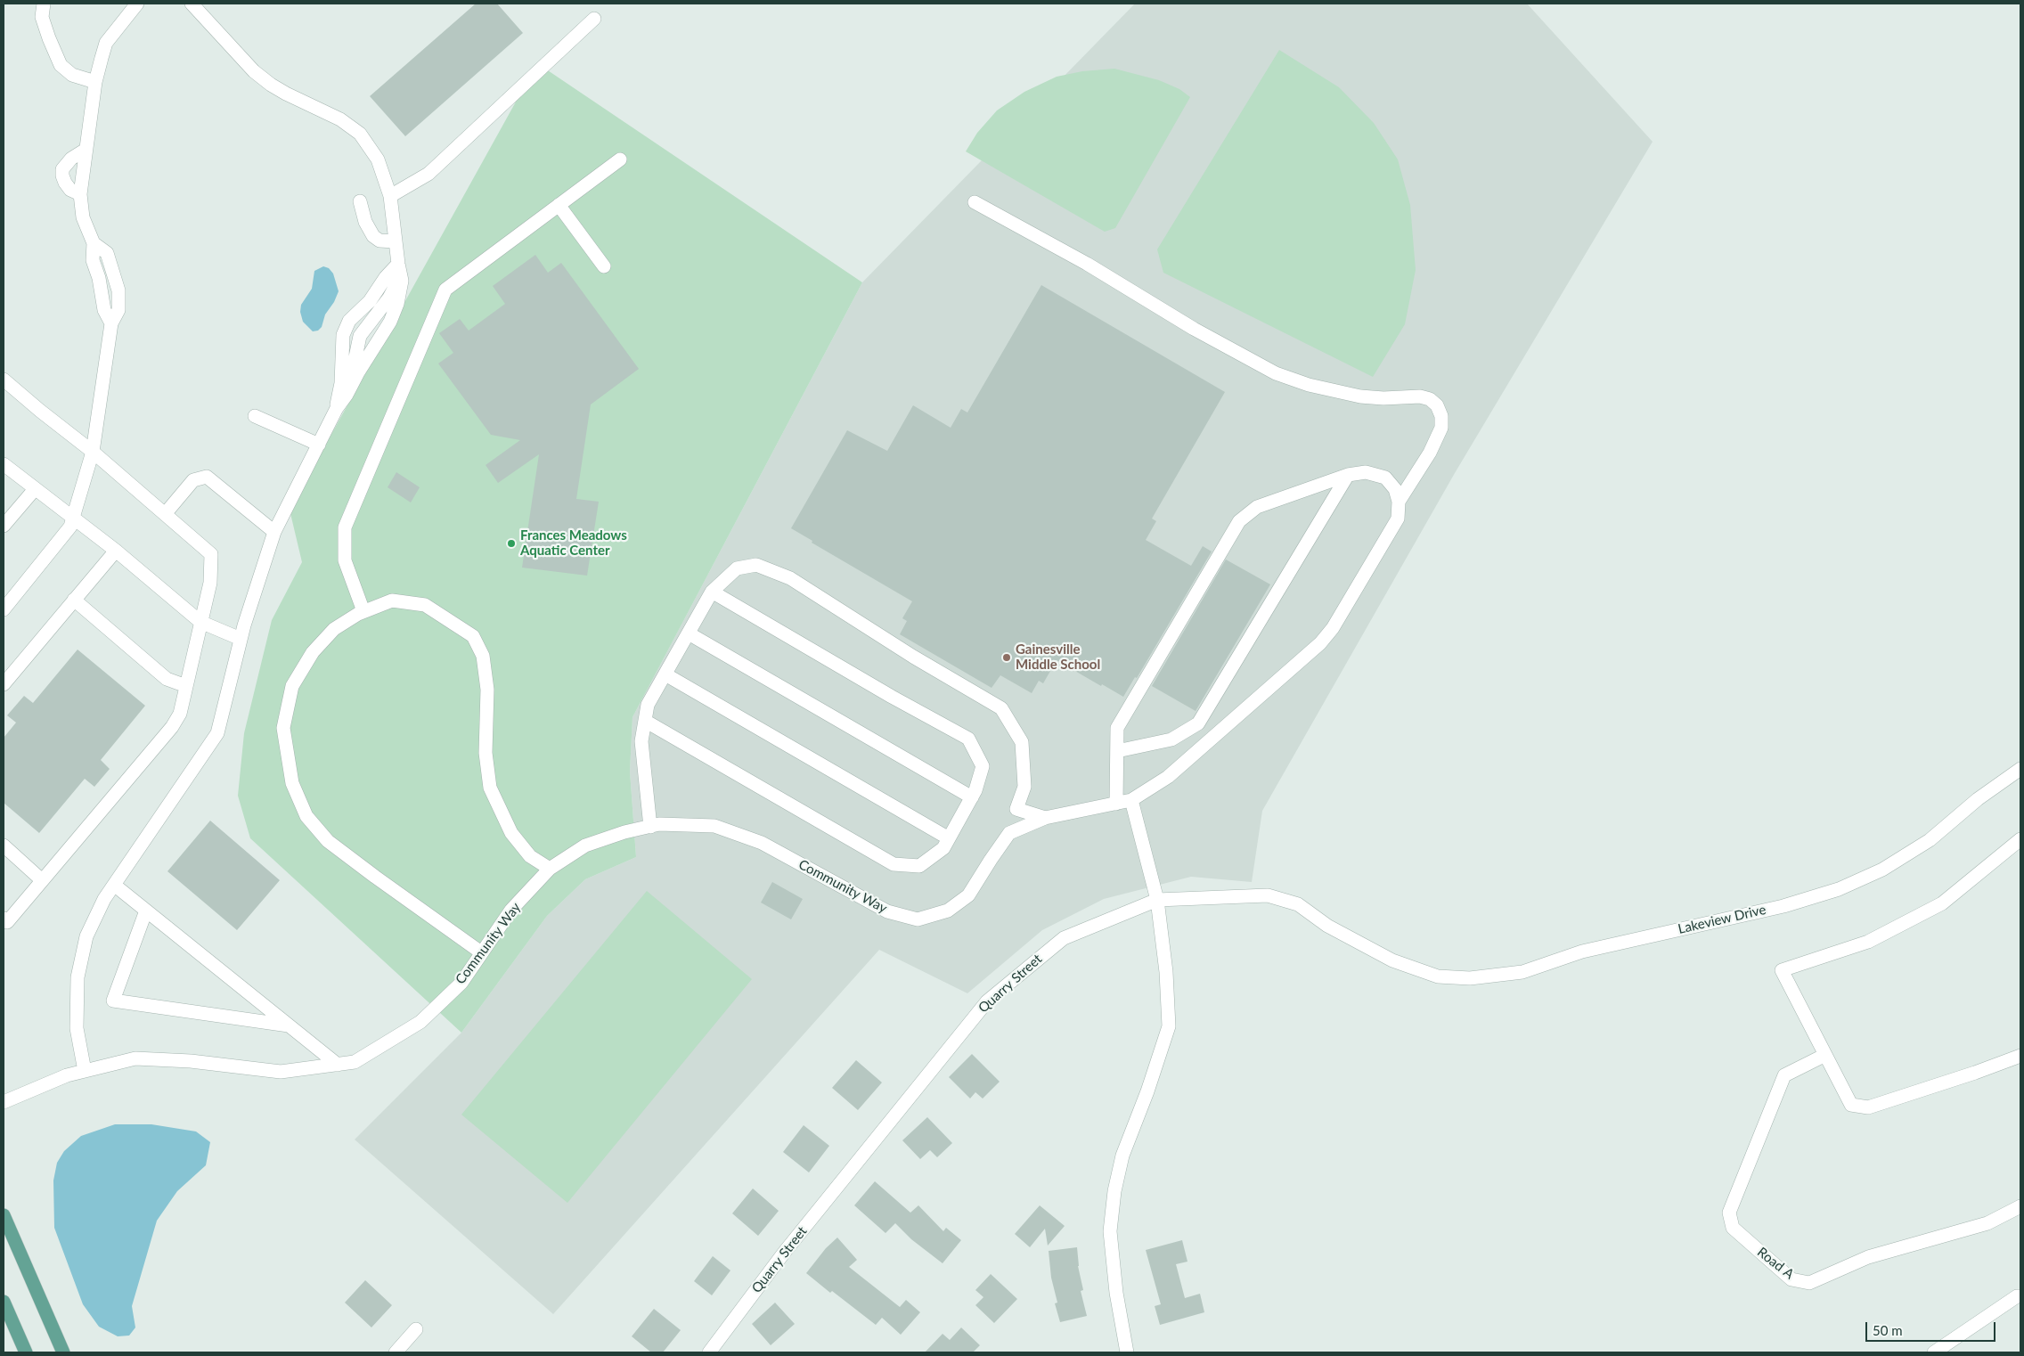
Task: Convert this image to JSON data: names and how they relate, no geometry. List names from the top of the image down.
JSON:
{
  "streets": {
    "street": [
      "Community Way",
      "Lakeview Drive",
      "Quarry Street",
      "Road A"
    ]
  },
  "crossings": [
    ["Lakeview Drive", "Quarry Street"]
  ],
  "places": ["Frances Meadows Aquatic Center", "Gainesville Middle School"],
  "scale_bar": "50 m"
}
